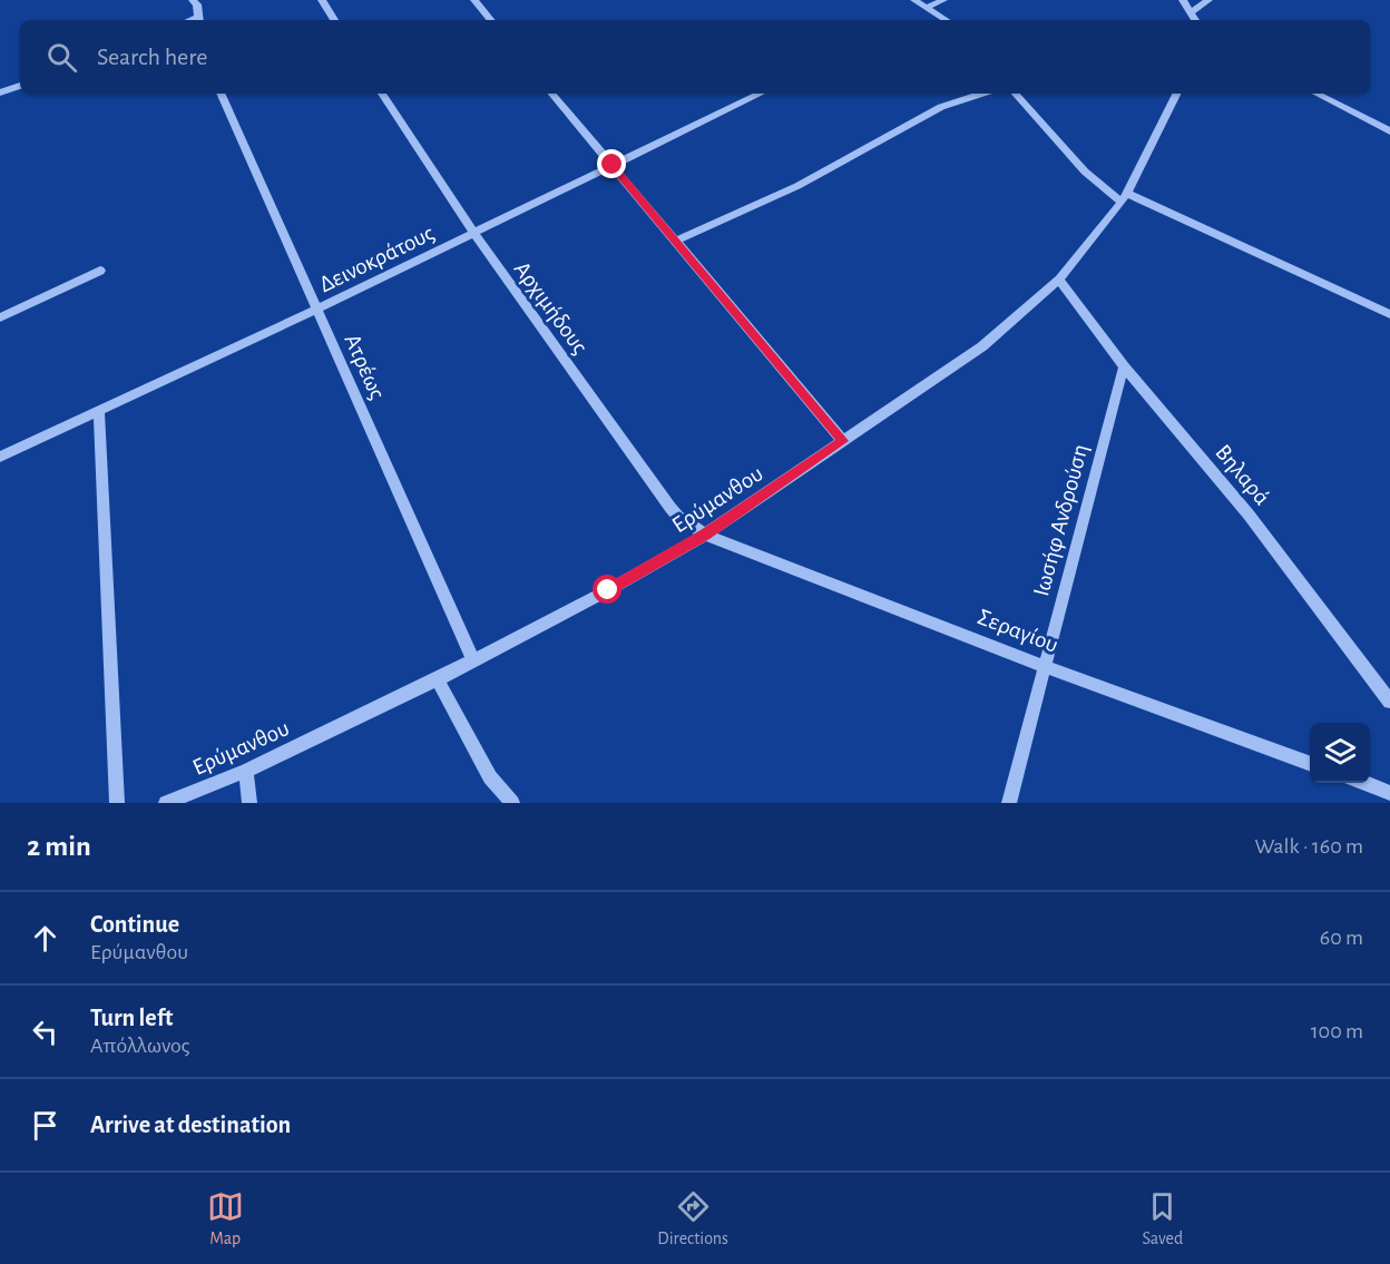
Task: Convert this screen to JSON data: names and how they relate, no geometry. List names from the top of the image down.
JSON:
{
  "streets": {
    "street": [
      "Δεινοκράτους",
      "Αρχιμήδους",
      "Ατρέως",
      "Βηλαρά",
      "Ερύμανθου",
      "Ιωσήφ Ανδρούση",
      "Σεραγίου"
    ]
  },
  "crossings": [
    ["Δεινοκράτους", "Αρχιμήδους"],
    ["Δεινοκράτους", "Ατρέως"],
    ["Αρχιμήδους", "Ερύμανθου"],
    ["Αρχιμήδους", "Σεραγίου"],
    ["Ατρέως", "Ερύμανθου"],
    ["Βηλαρά", "Ερύμανθου"],
    ["Βηλαρά", "Ιωσήφ Ανδρούση"],
    ["Ερύμανθου", "Σεραγίου"],
    ["Ιωσήφ Ανδρούση", "Σεραγίου"]
  ],
  "page": {
    "search": "Search here",
    "heading": ["2 min", "Walk · 160 m"],
    "list": [
      ["Continue", "Ερύμανθου", "60 m"],
      ["Turn left", "Απόλλωνος", "100 m"],
      "Arrive at destination"
    ],
    "nav": ["Map", "Directions", "Saved"]
  }
}
